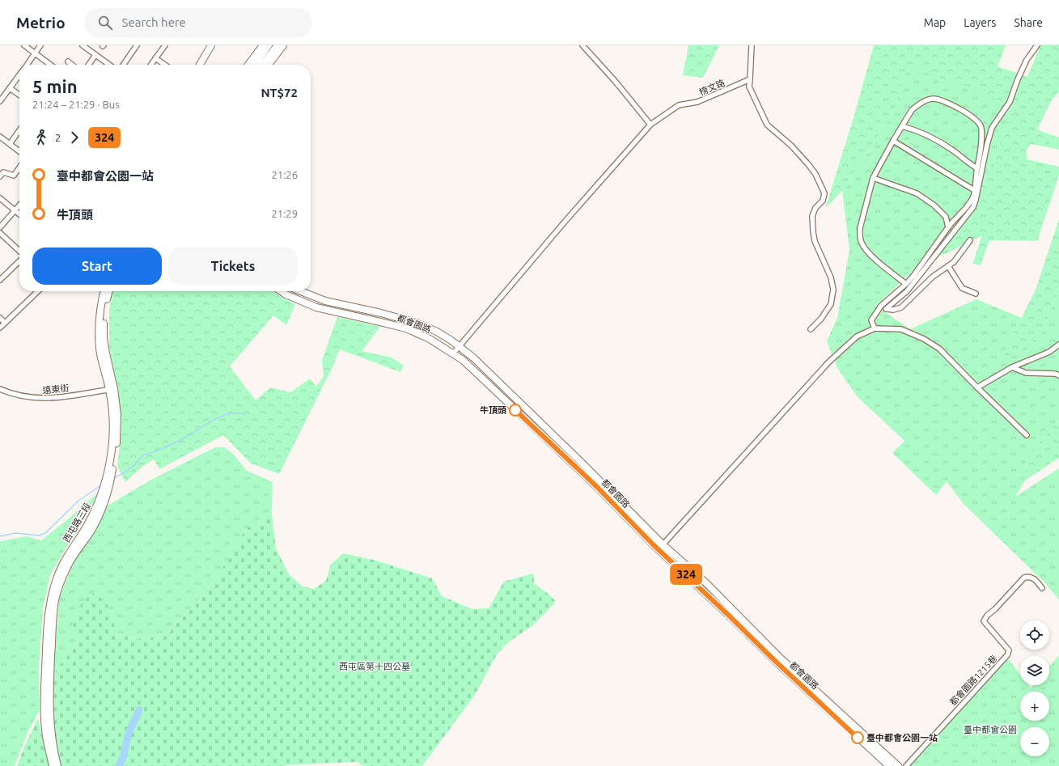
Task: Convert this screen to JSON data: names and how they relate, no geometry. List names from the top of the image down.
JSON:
{
  "streets": {
    "street": [
      "榜文路",
      "都會園路",
      "遠東街",
      "西屯路三段",
      "都會園路1215巷"
    ]
  },
  "crossings": [
    ["榜文路", "都會園路"],
    ["遠東街", "西屯路三段"]
  ],
  "parks": ["西屯區第十四公墓", "臺中都會公園"],
  "places": ["牛頂頭", "臺中都會公園一站"],
  "lines": ["bus line 324"],
  "page": {
    "header": "Metrio",
    "search": "Search here",
    "nav": ["Map", "Layers", "Share"],
    "on_map": "324",
    "heading": ["5 min", "21:24 – 21:29 · Bus", "NT$72"],
    "legs": ["2", "324"],
    "list": [
      {
        "name": "臺中都會公園一站",
        "value": "21:26"
      },
      {
        "name": "牛頂頭",
        "value": "21:29"
      }
    ],
    "buttons": ["Start", "Tickets"],
    "map_buttons": ["+", "−"]
  }
}
